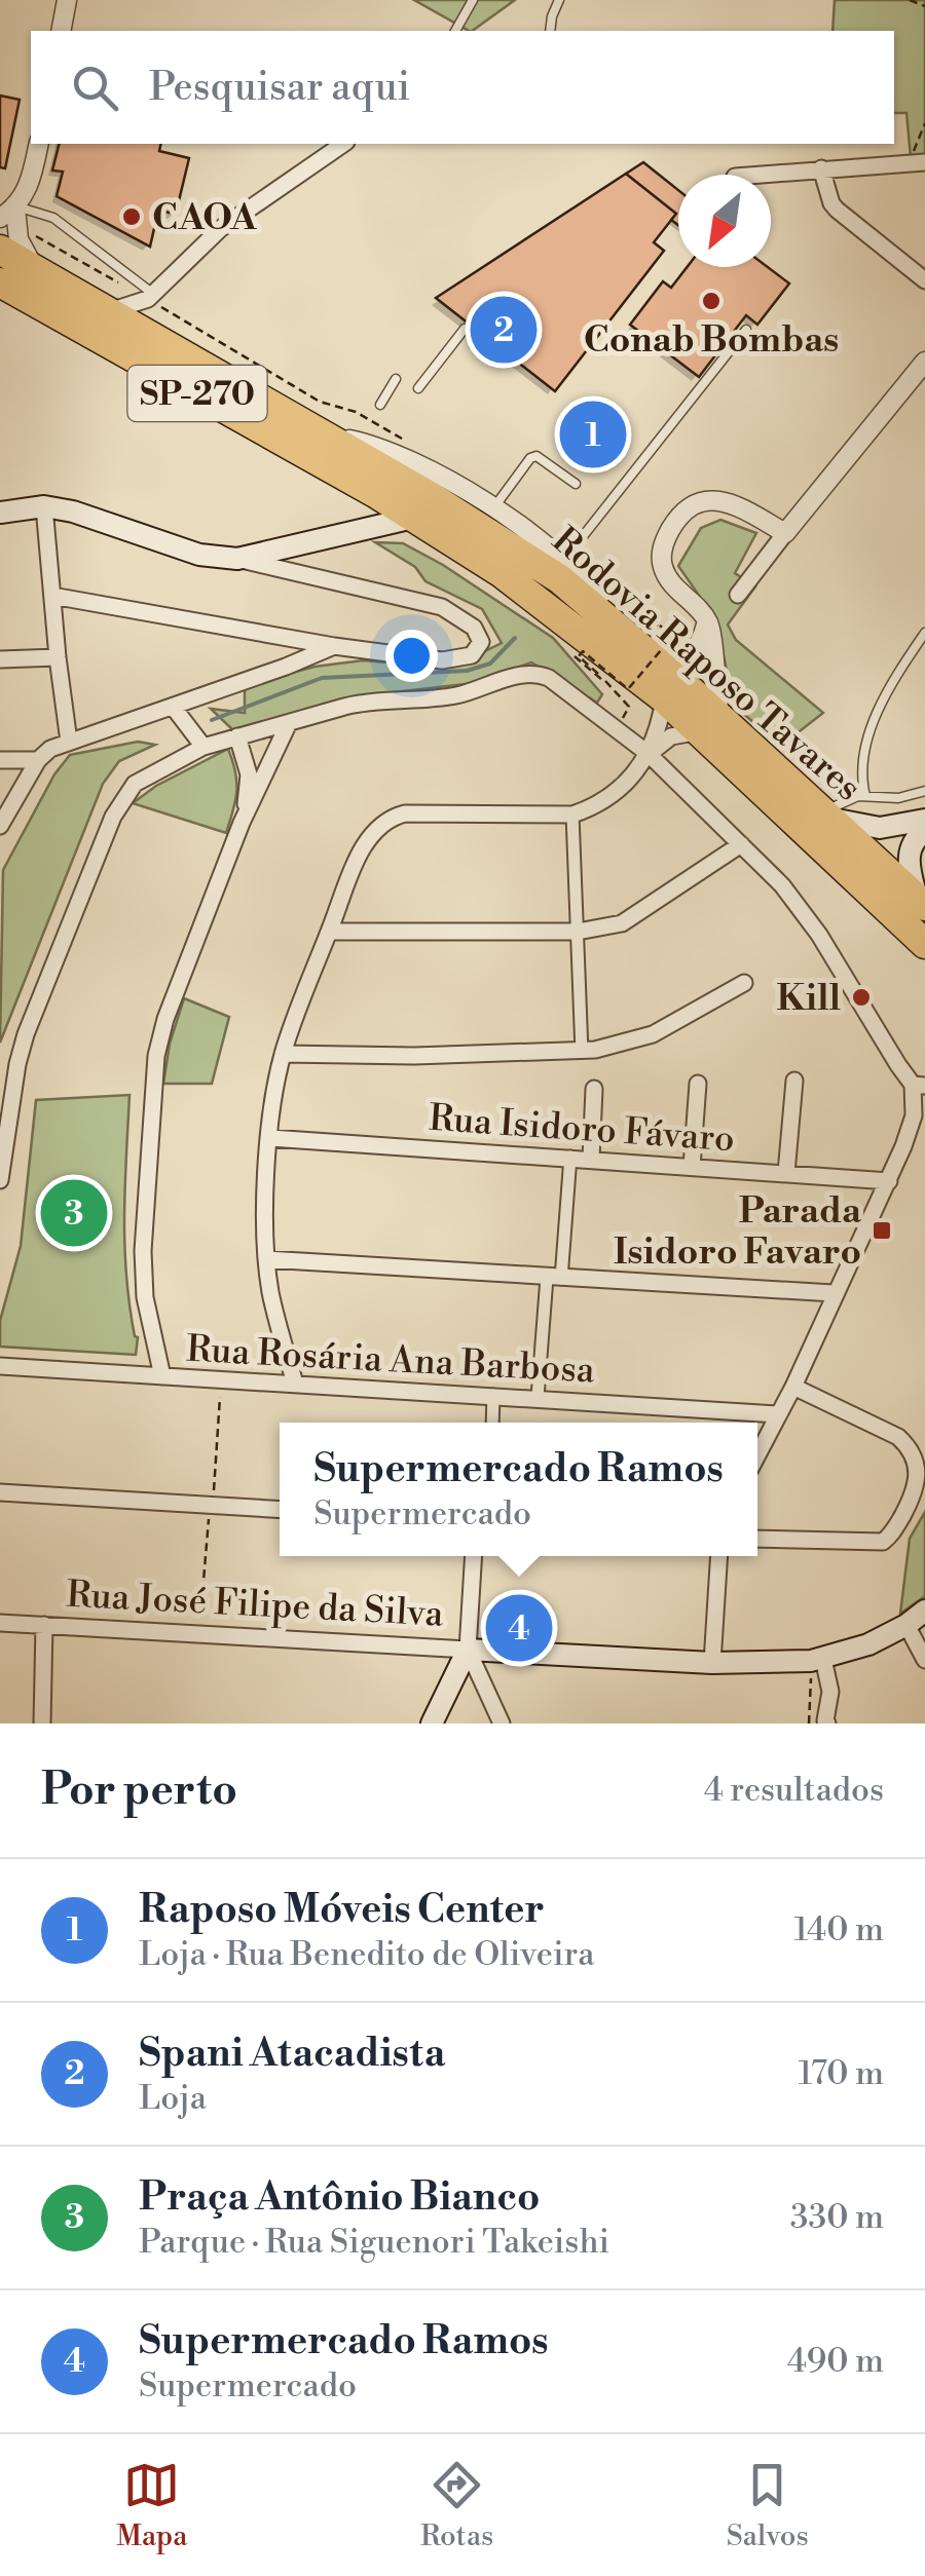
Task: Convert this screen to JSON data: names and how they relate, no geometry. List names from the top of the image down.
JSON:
{
  "streets": {
    "highway": ["SP-270", "Rodovia Raposo Tavares"],
    "main road": ["Rua José Filipe da Silva"],
    "street": ["Rua Isidoro Fávaro", "Rua Rosária Ana Barbosa"]
  },
  "places": {
    "other": ["CAOA", "Conab Bombas", "Kill"],
    "transit": ["Parada Isidoro Favaro"]
  },
  "north": "bottom left",
  "page": {
    "search": "Pesquisar aqui",
    "pins": [
      "2",
      "1",
      "3",
      "4"
    ],
    "popup": ["Supermercado Ramos", "Supermercado"],
    "heading": ["Por perto", "4 resultados"],
    "list": [
      {
        "mark": "1",
        "name": "Raposo Móveis Center",
        "note": "Loja · Rua Benedito de Oliveira",
        "value": "140 m"
      },
      {
        "mark": "2",
        "name": "Spani Atacadista",
        "note": "Loja",
        "value": "170 m"
      },
      {
        "mark": "3",
        "name": "Praça Antônio Bianco",
        "note": "Parque · Rua Siguenori Takeishi",
        "value": "330 m"
      },
      {
        "mark": "4",
        "name": "Supermercado Ramos",
        "note": "Supermercado",
        "value": "490 m"
      }
    ],
    "nav": ["Mapa", "Rotas", "Salvos"]
  }
}
